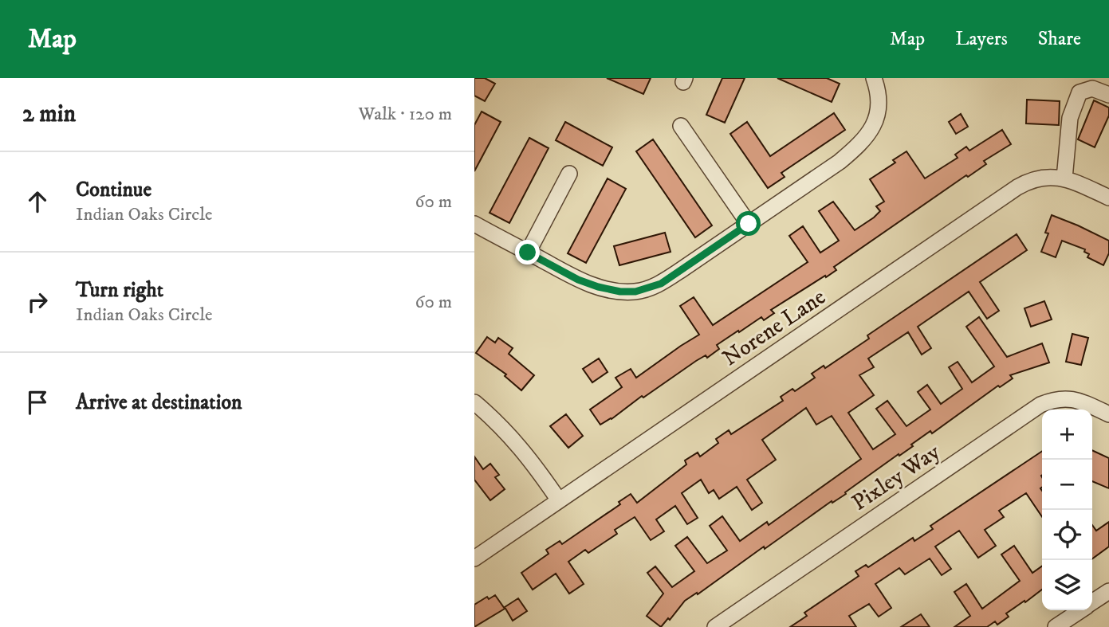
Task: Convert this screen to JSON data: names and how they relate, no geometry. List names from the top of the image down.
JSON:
{
  "streets": {
    "street": ["Norene Lane", "Pixley Way"]
  },
  "page": {
    "header": "Map",
    "nav": ["Map", "Layers", "Share"],
    "heading": ["2 min", "Walk · 120 m"],
    "list": [
      ["Continue", "Indian Oaks Circle", "60 m"],
      ["Turn right", "Indian Oaks Circle", "60 m"],
      "Arrive at destination"
    ],
    "map_buttons": ["+", "−"]
  }
}
